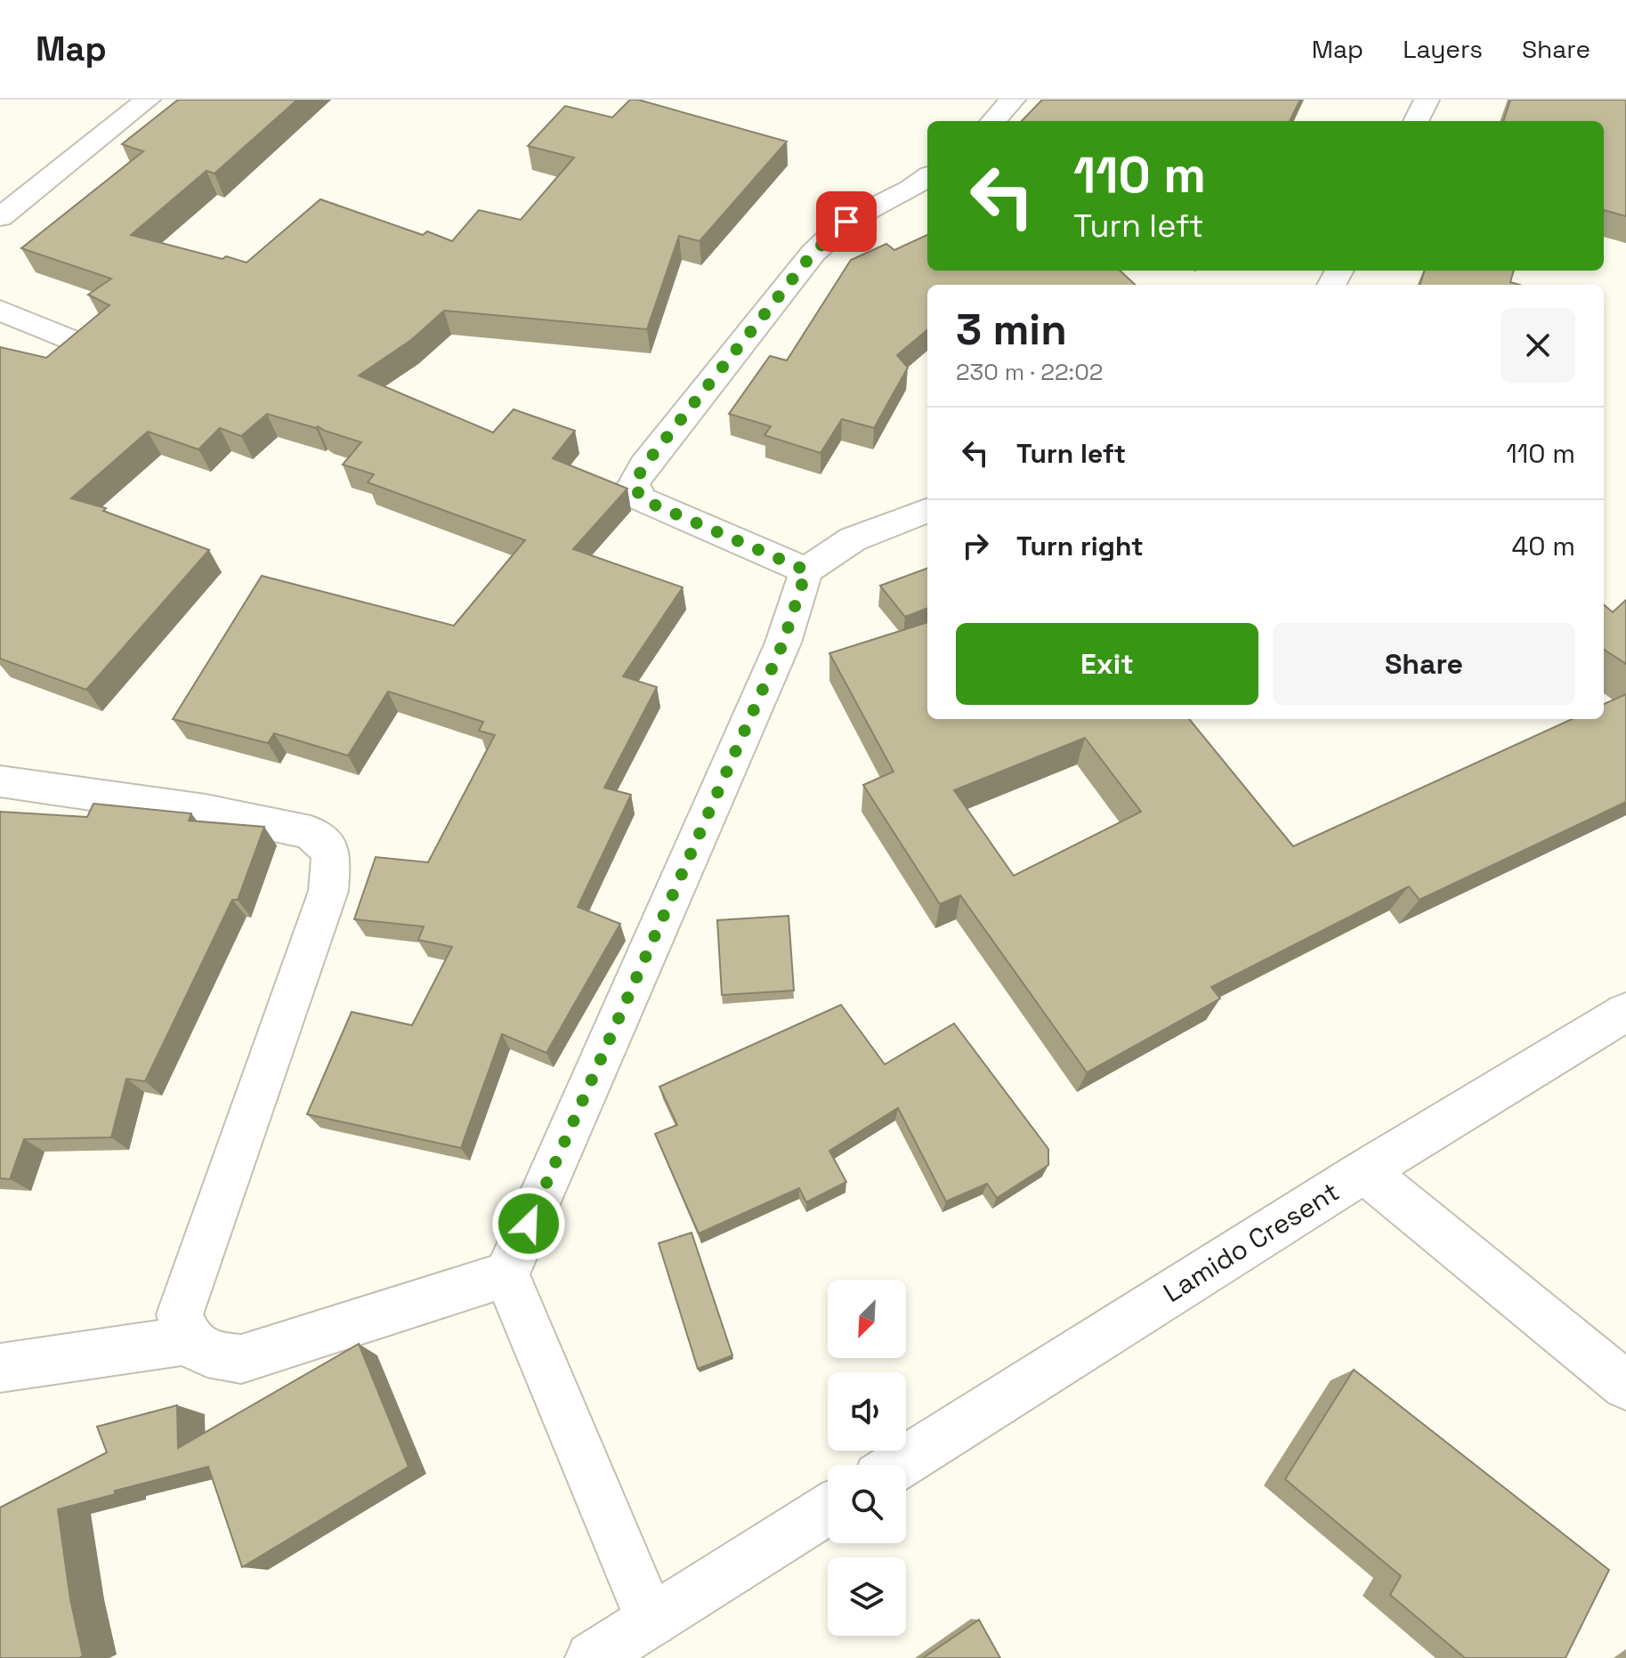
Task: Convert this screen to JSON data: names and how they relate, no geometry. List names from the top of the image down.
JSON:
{
  "streets": {
    "street": ["Lamido Cresent"]
  },
  "north": "bottom left",
  "page": {
    "header": "Map",
    "nav": ["Map", "Layers", "Share"],
    "turn": ["110 m", "Turn left"],
    "heading": ["3 min", "230 m · 22:02"],
    "list": [
      {
        "name": "Turn left",
        "value": "110 m"
      },
      {
        "name": "Turn right",
        "value": "40 m"
      }
    ],
    "buttons": ["Exit", "Share"]
  }
}
